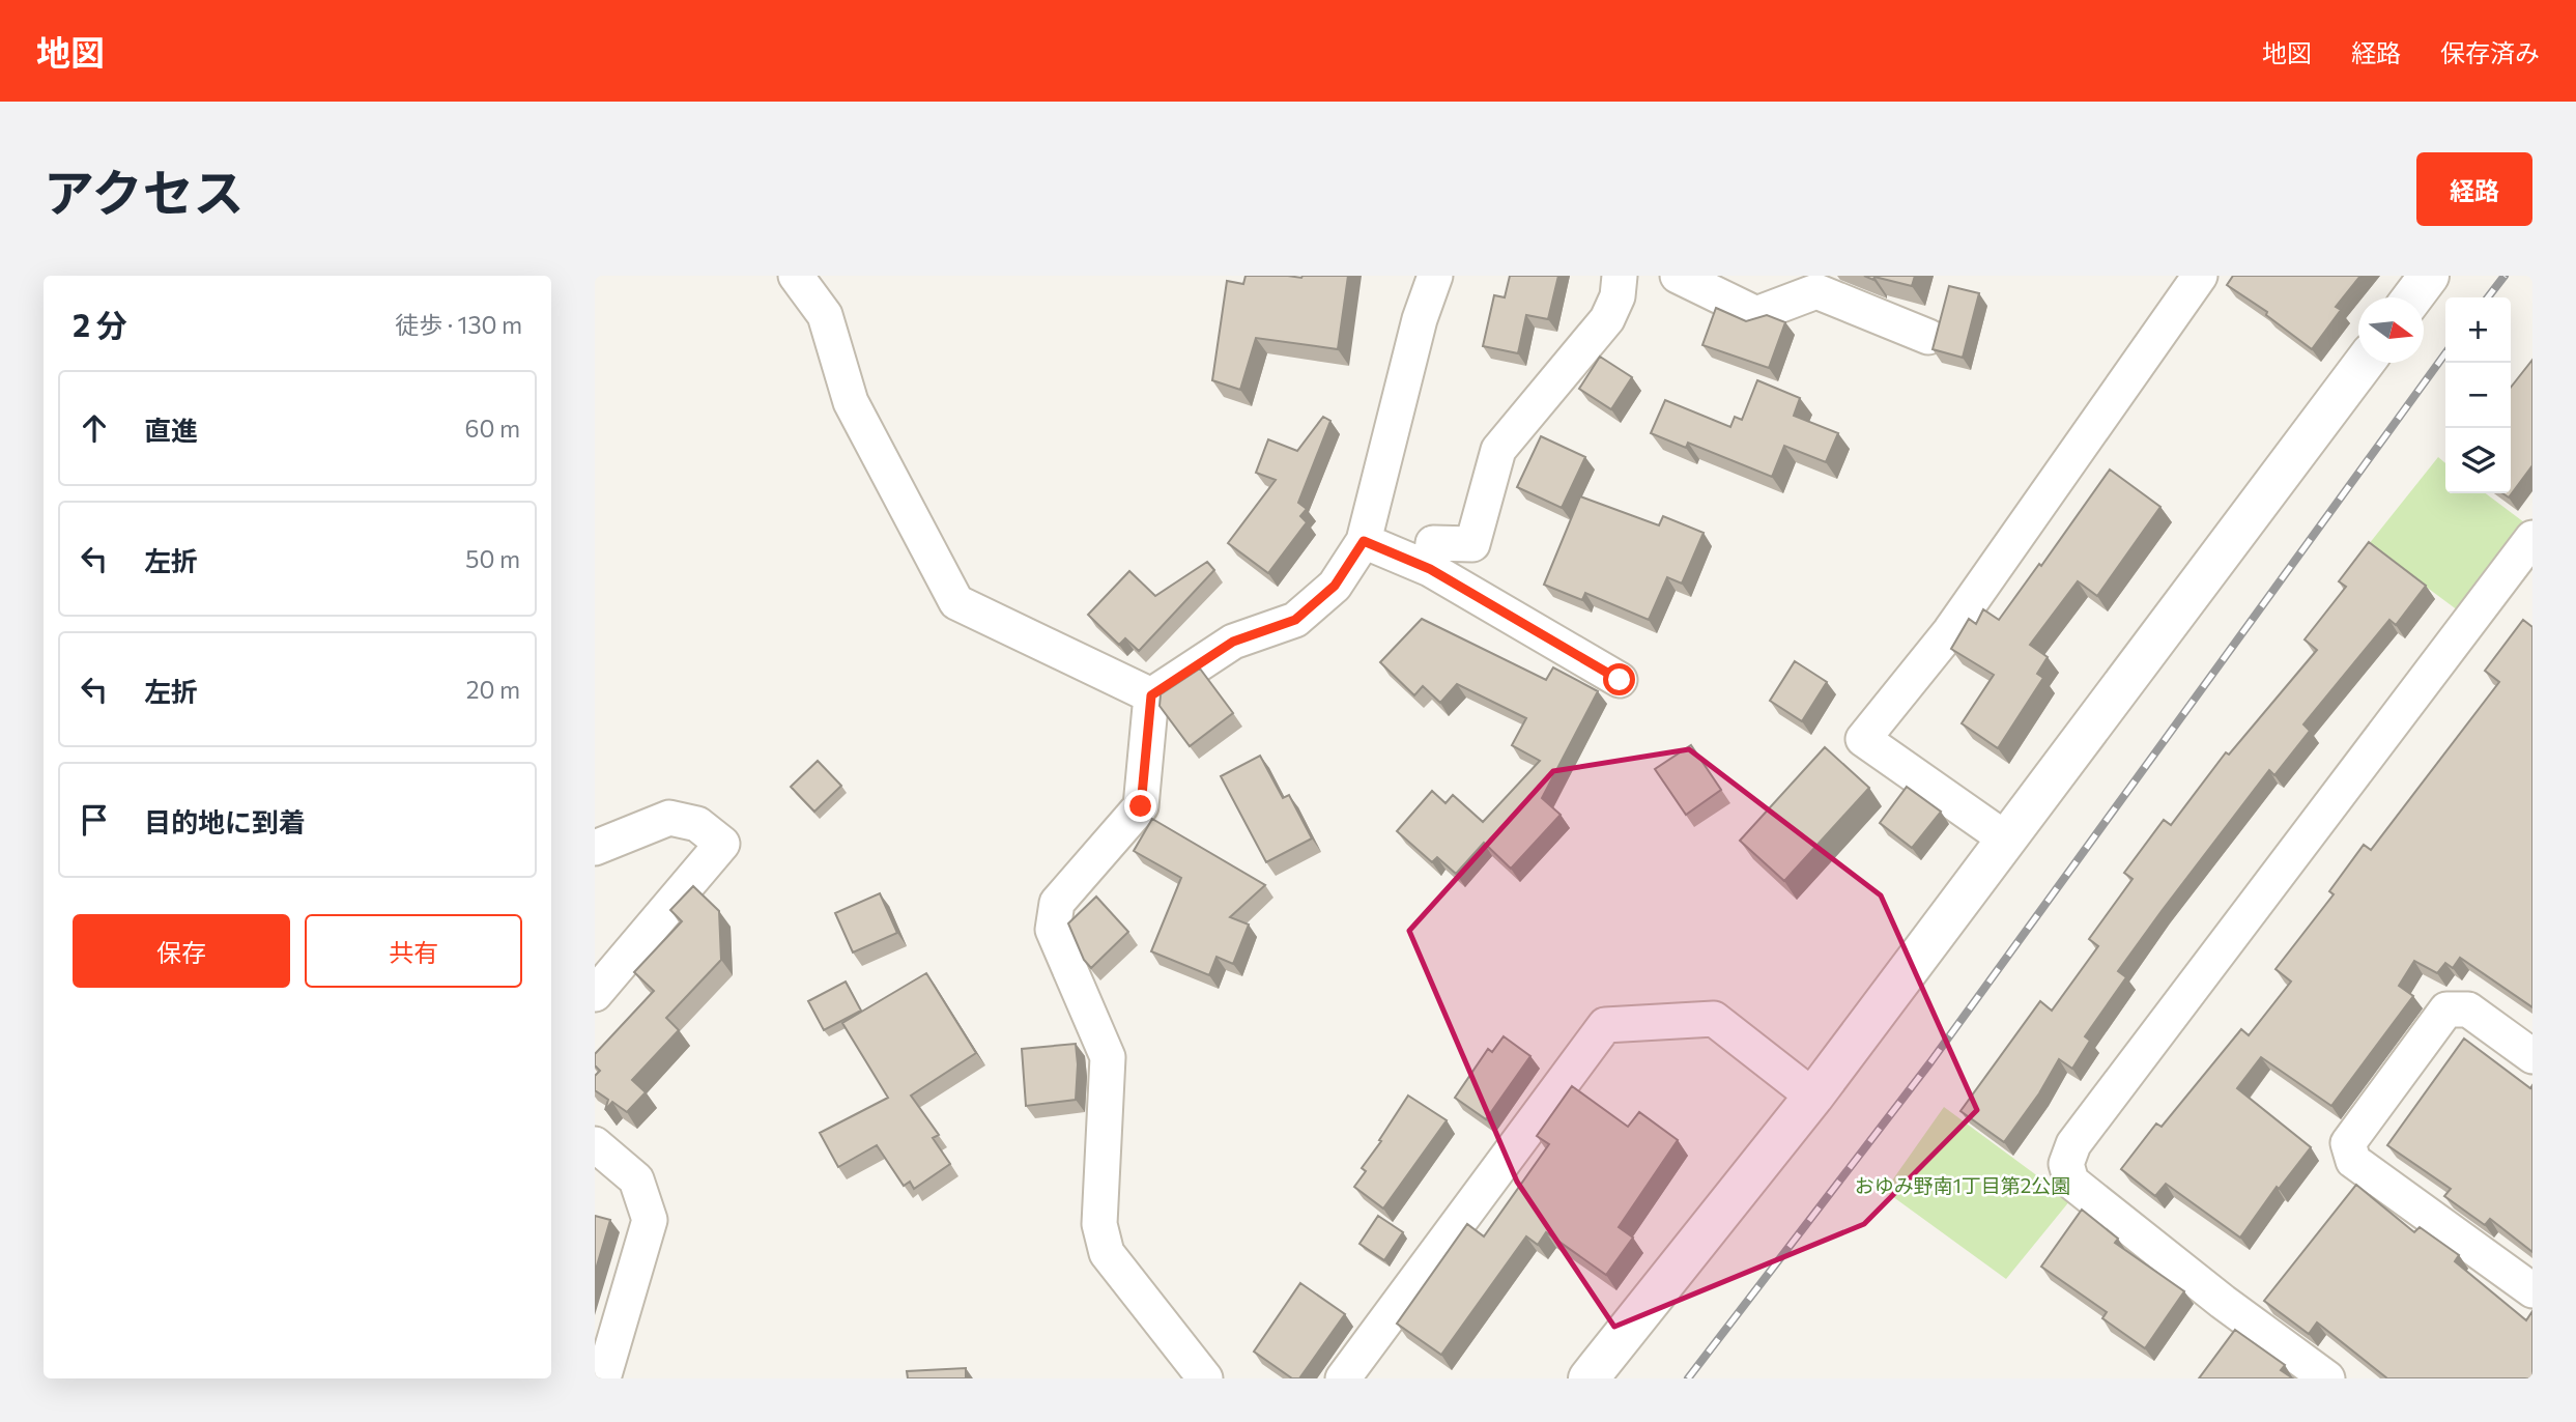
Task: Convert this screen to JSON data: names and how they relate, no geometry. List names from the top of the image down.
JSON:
{
  "parks": ["おゆみ野南1丁目第2公園"],
  "north": "right",
  "page": {
    "header": "地図",
    "nav": ["地図", "経路", "保存済み"],
    "title": "アクセス",
    "buttons": [
      "経路",
      ["保存", "共有"]
    ],
    "heading": ["2 分", "徒歩 · 130 m"],
    "map_buttons": ["+", "−"],
    "list": [
      ["直進", "60 m"],
      ["左折", "50 m"],
      ["左折", "20 m"],
      "目的地に到着"
    ]
  }
}
